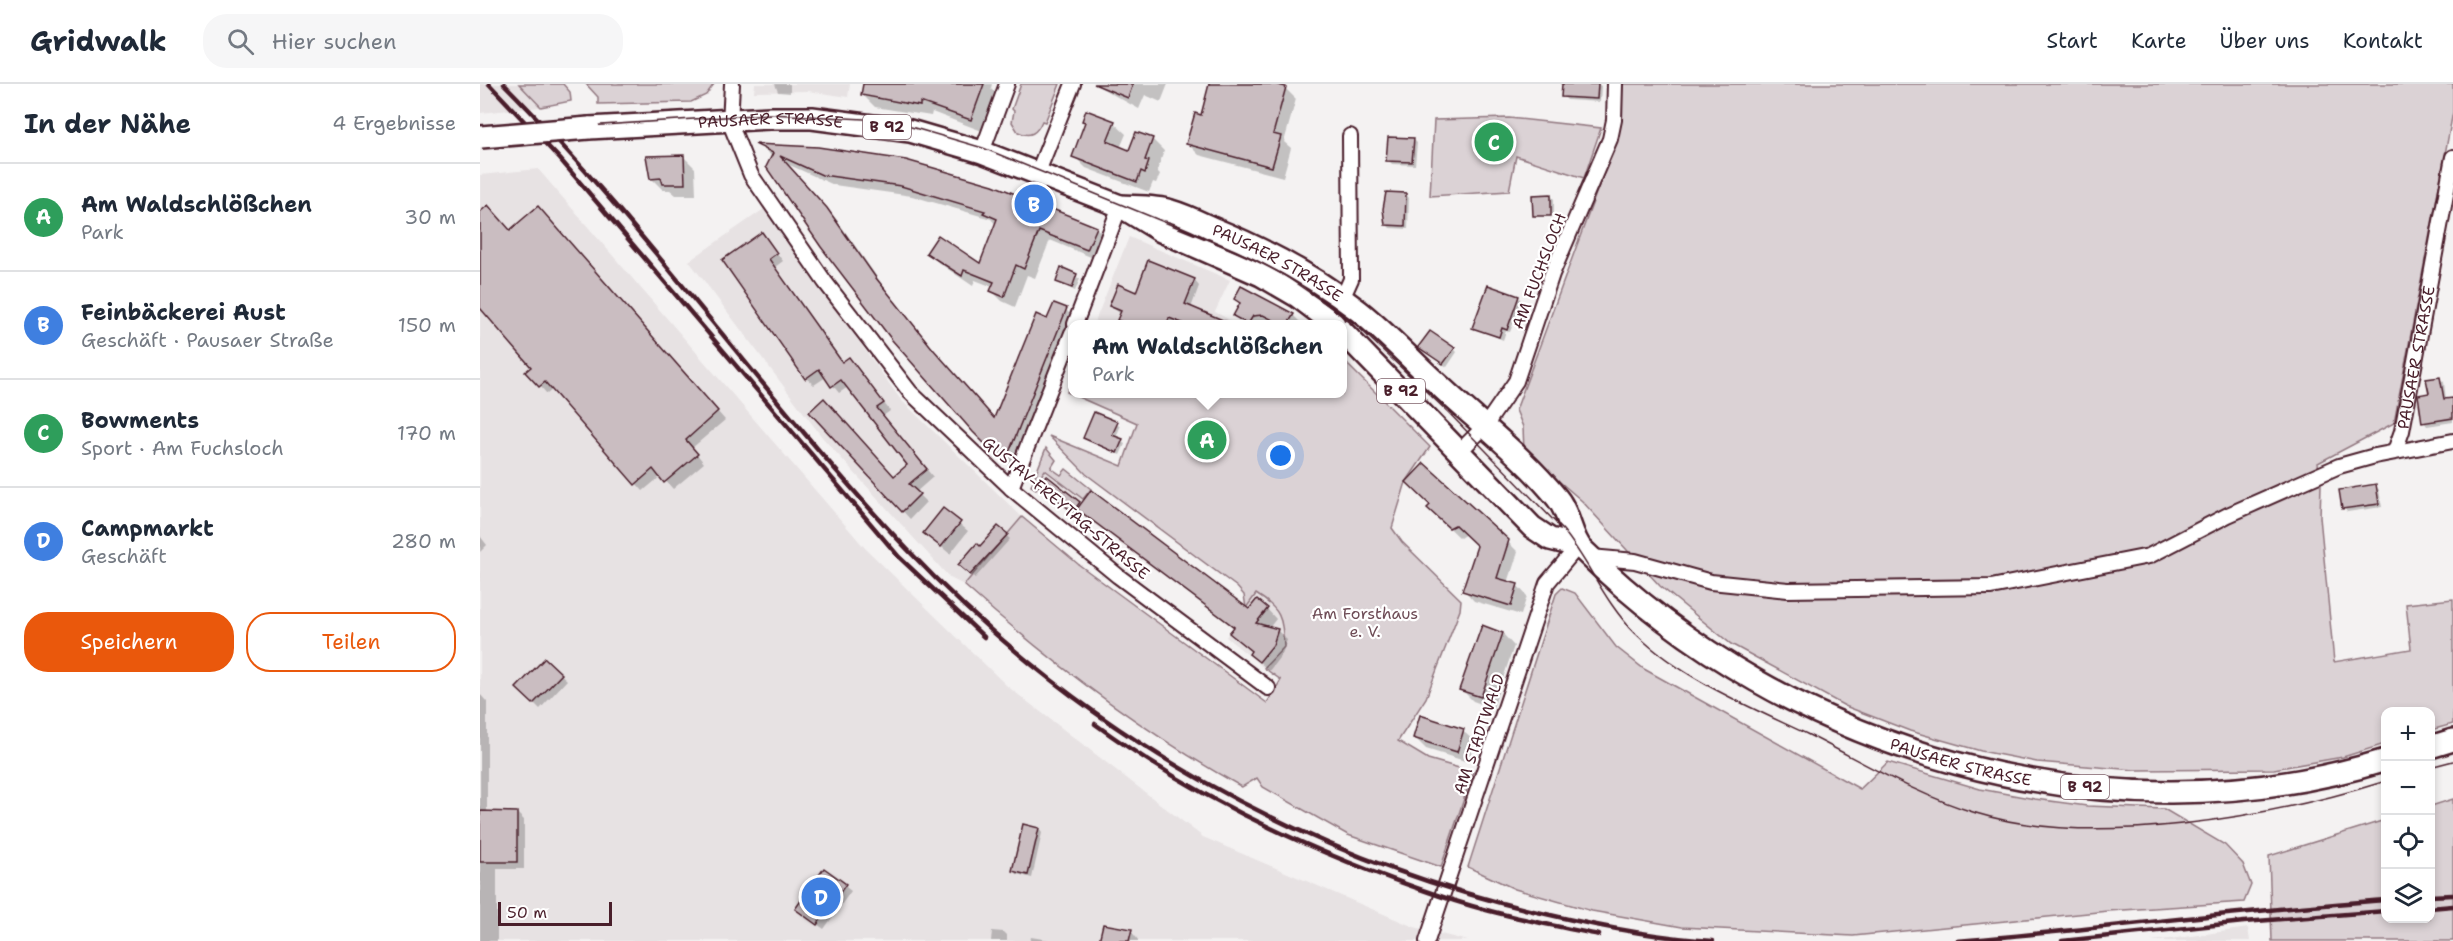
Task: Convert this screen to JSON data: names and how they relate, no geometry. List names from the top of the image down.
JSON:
{
  "streets": {
    "main road": ["PAUSAER STRASSE", "B 92"],
    "street": ["AM FUCHSLOCH", "GUSTAV-FREYTAG-STRASSE", "AM STADTWALD"]
  },
  "crossings": [
    ["PAUSAER STRASSE", "AM FUCHSLOCH"],
    ["PAUSAER STRASSE", "GUSTAV-FREYTAG-STRASSE"],
    ["PAUSAER STRASSE", "AM STADTWALD"]
  ],
  "parks": ["Am Forsthaus e. V."],
  "scale_bar": "50 m",
  "page": {
    "header": "Gridwalk",
    "search": "Hier suchen",
    "nav": [
      "Start",
      "Karte",
      "Über uns",
      "Kontakt"
    ],
    "heading": ["In der Nähe", "4 Ergebnisse"],
    "pins": [
      "C",
      "B",
      "A",
      "D"
    ],
    "list": [
      {
        "mark": "A",
        "name": "Am Waldschlößchen",
        "note": "Park",
        "value": "30 m"
      },
      {
        "mark": "B",
        "name": "Feinbäckerei Aust",
        "note": "Geschäft · Pausaer Straße",
        "value": "150 m"
      },
      {
        "mark": "C",
        "name": "Bowments",
        "note": "Sport · Am Fuchsloch",
        "value": "170 m"
      },
      {
        "mark": "D",
        "name": "Campmarkt",
        "note": "Geschäft",
        "value": "280 m"
      }
    ],
    "popup": ["Am Waldschlößchen", "Park"],
    "buttons": ["Speichern", "Teilen"],
    "map_buttons": ["+", "−"],
    "scale": "50 m"
  }
}
